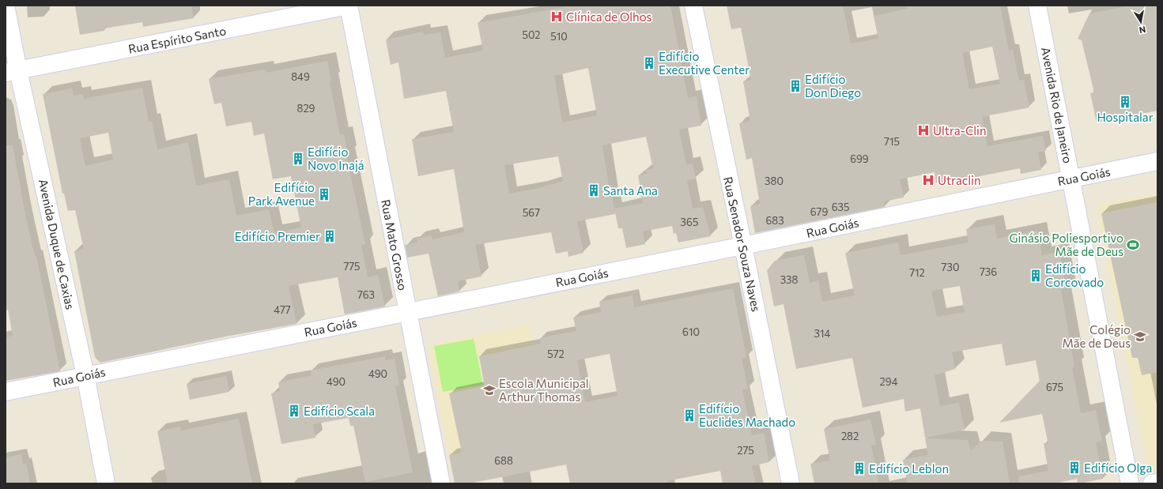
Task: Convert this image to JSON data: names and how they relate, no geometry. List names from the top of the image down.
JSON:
{
  "streets": {
    "main road": [
      "Rua Espírito Santo",
      "Avenida Rio de Janeiro",
      "Rua Goiás",
      "Avenida Duque de Caxias",
      "Rua Senador Souza Naves",
      "Rua Mato Grosso"
    ]
  },
  "crossings": [
    ["Rua Espírito Santo", "Avenida Duque de Caxias"],
    ["Rua Espírito Santo", "Rua Mato Grosso"],
    ["Avenida Rio de Janeiro", "Rua Goiás"],
    ["Rua Goiás", "Avenida Duque de Caxias"],
    ["Rua Goiás", "Rua Senador Souza Naves"],
    ["Rua Goiás", "Rua Mato Grosso"]
  ],
  "places": {
    "hospital": ["Clínica de Olhos", "Ultra-Clin", "Utraclin"],
    "building": [
      "Edifício Executive Center",
      "Edifício Don Diego",
      "Hospitalar",
      "Edifício Novo Inajá",
      "Santa Ana",
      "Edifício Park Avenue",
      "Edifício Premier",
      "Edifício Corcovado",
      "Edifício Scala",
      "Edifício Euclides Machado",
      "Edifício Olga",
      "Edifício Leblon"
    ],
    "sports": ["Ginásio Poliesportivo Mãe de Deus"],
    "school or university": ["Colégio Mãe de Deus", "Escola Municipal Arthur Thomas"]
  },
  "house_numbers": [
    "502",
    "510",
    "849",
    "829",
    "715",
    "699",
    "380",
    "635",
    "679",
    "567",
    "683",
    "365",
    "775",
    "730",
    "736",
    "712",
    "338",
    "763",
    "477",
    "610",
    "314",
    "572",
    "490",
    "490",
    "294",
    "675",
    "282",
    "275",
    "688"
  ],
  "north": "bottom"
}
